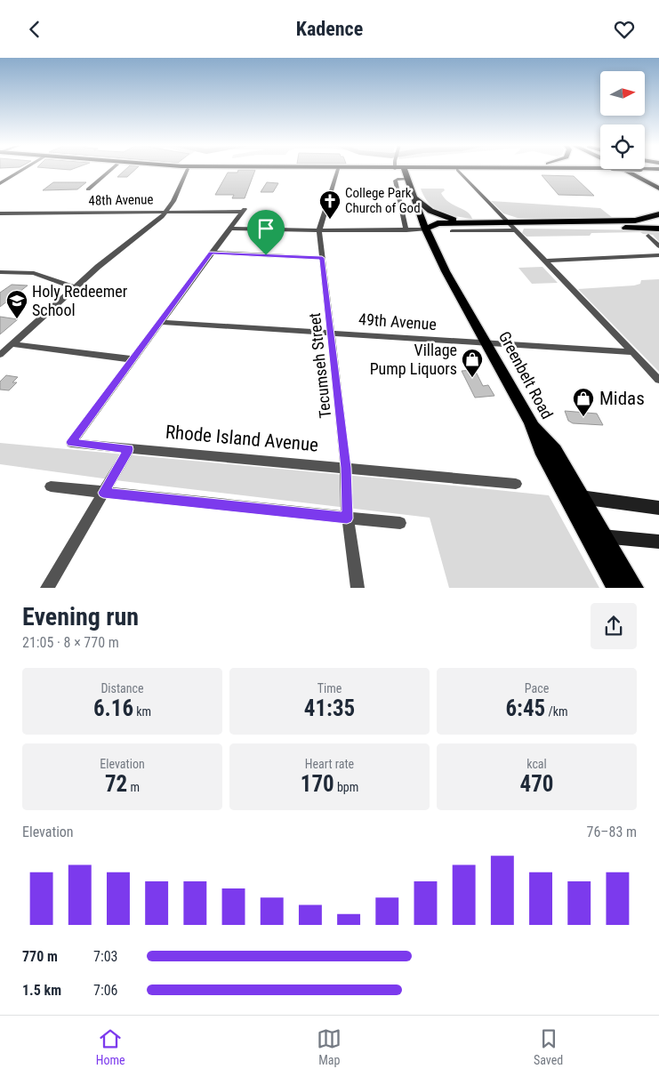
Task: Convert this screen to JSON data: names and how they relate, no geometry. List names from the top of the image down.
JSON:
{
  "streets": {
    "main road": ["Greenbelt Road"],
    "street": [
      "48th Avenue",
      "49th Avenue",
      "Tecumseh Street",
      "Rhode Island Avenue"
    ]
  },
  "crossings": [
    ["49th Avenue", "Tecumseh Street"],
    ["49th Avenue", "Greenbelt Road"],
    ["Tecumseh Street", "Rhode Island Avenue"]
  ],
  "places": {
    "church": ["College Park Church of God"],
    "school or university": ["Holy Redeemer School"],
    "shop": ["Village Pump Liquors", "Midas"]
  },
  "north": "right",
  "page": {
    "header": "Kadence",
    "heading": ["Evening run", "21:05 · 8 × 770 m"],
    "stats": [
      ["Distance", "6.16 km"],
      ["Time", "41:35"],
      ["Pace", "6:45 /km"],
      ["Elevation", "72 m"],
      ["Heart rate", "170 bpm"],
      ["kcal", "470"]
    ],
    "chart": ["Elevation", "76–83 m"],
    "list": [
      {
        "name": "770 m",
        "note": "7:03"
      },
      {
        "name": "1.5 km",
        "note": "7:06"
      }
    ],
    "tabs": ["Home", "Map", "Saved"]
  }
}
